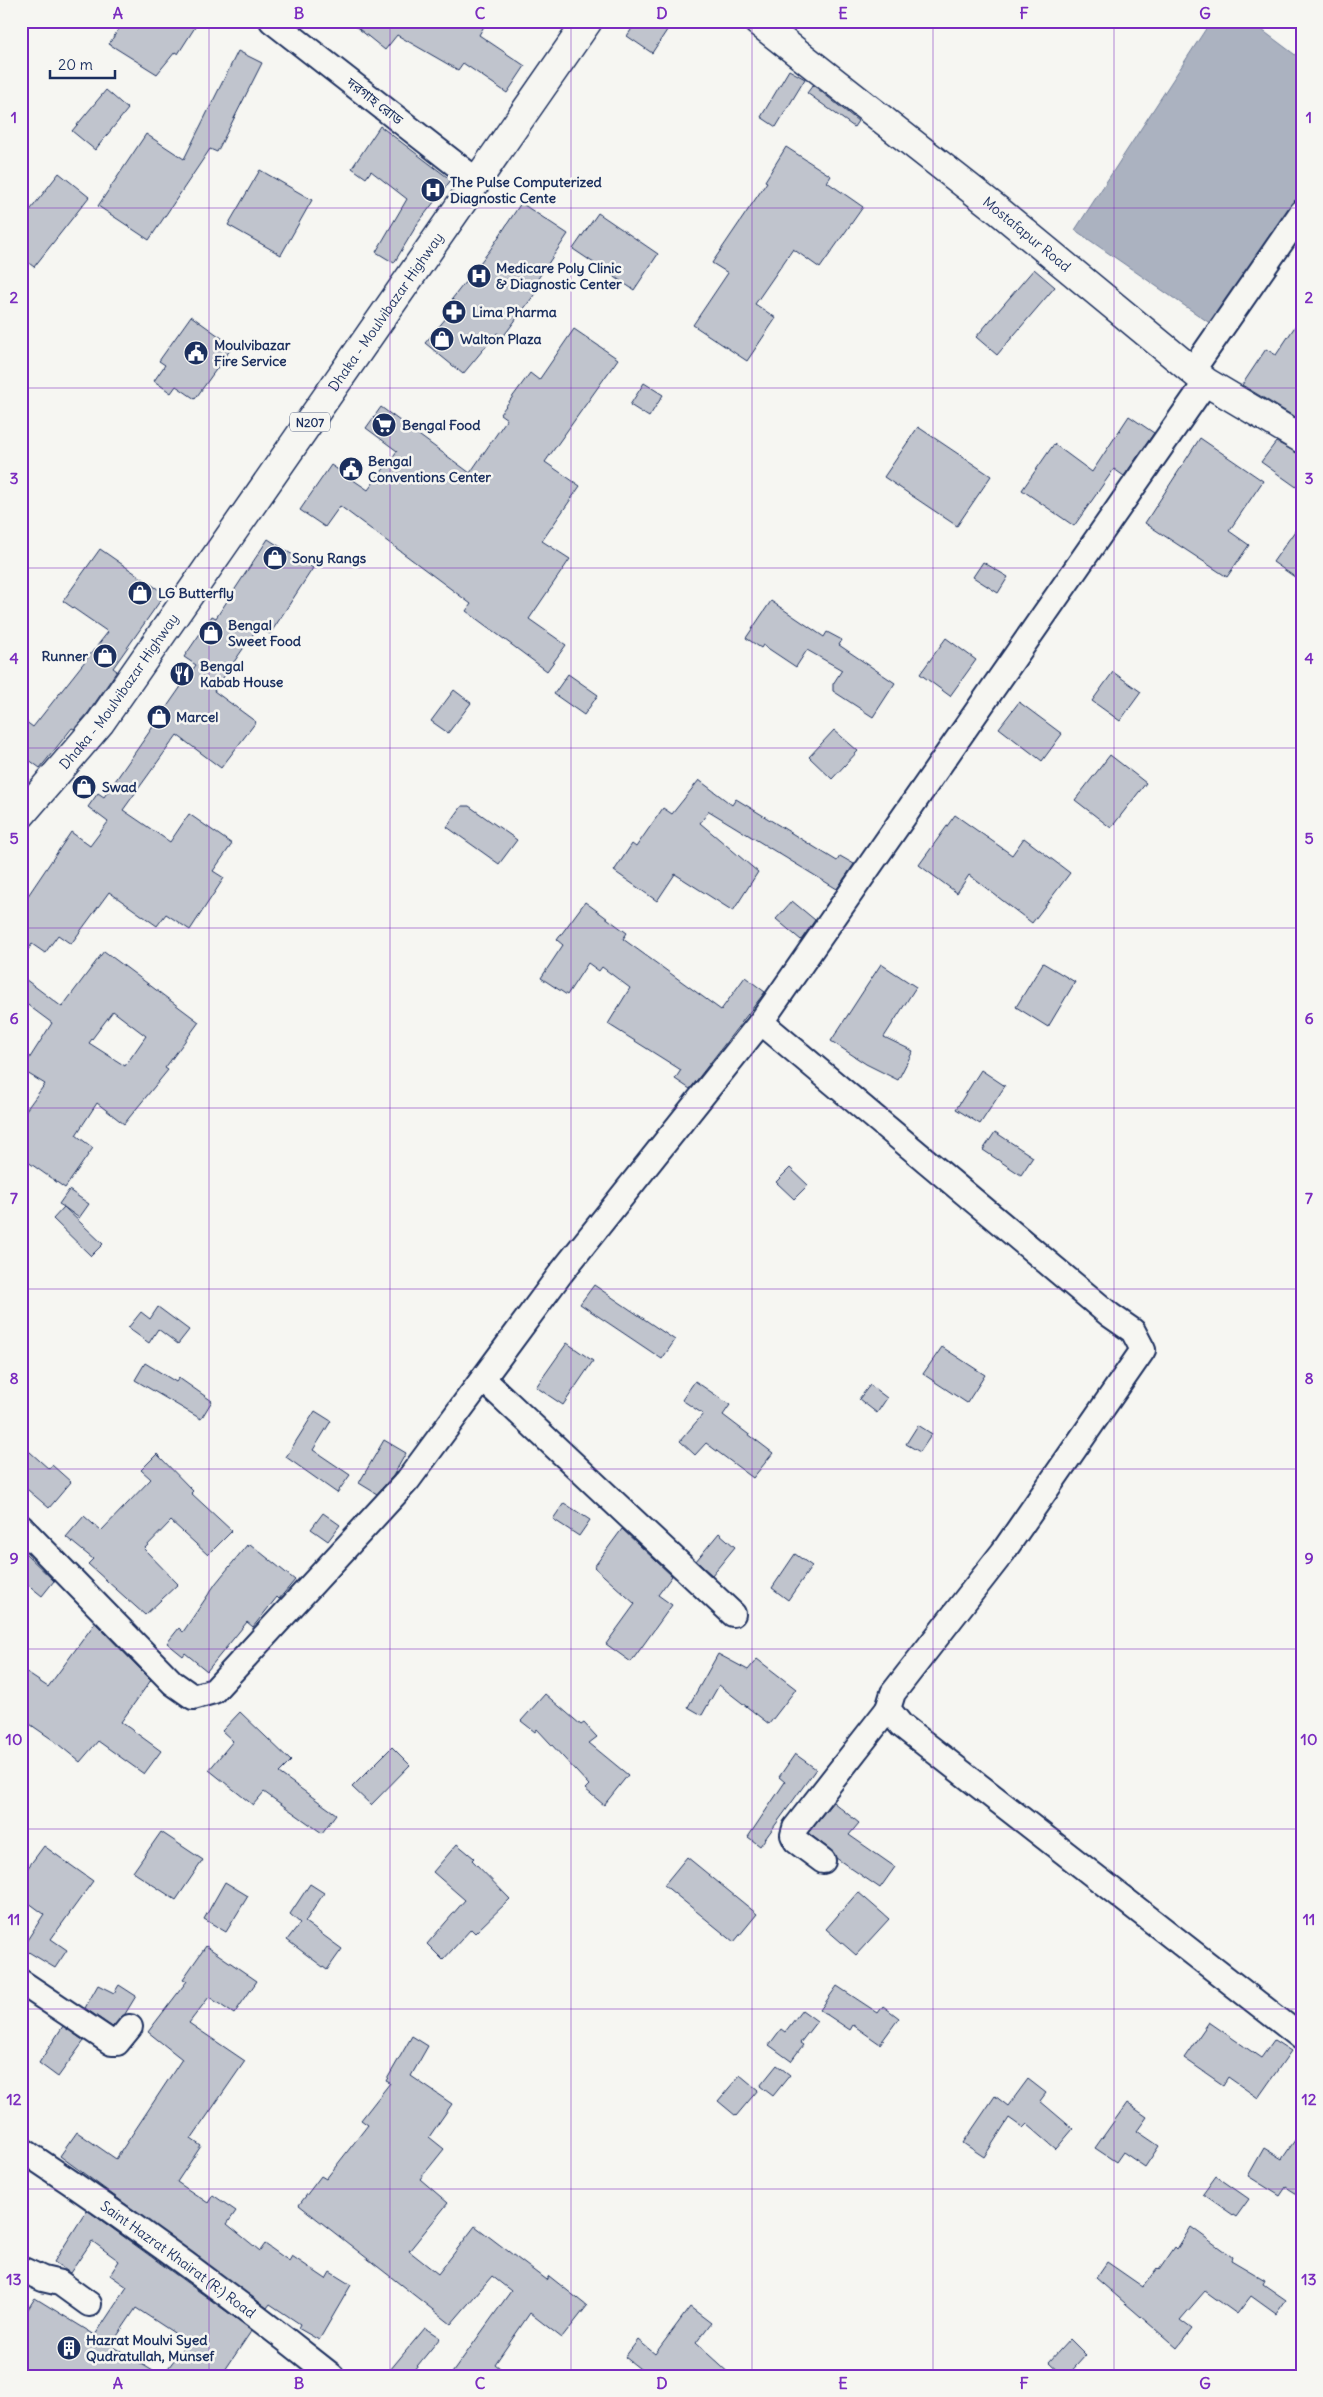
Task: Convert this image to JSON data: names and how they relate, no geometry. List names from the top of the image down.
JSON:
{
  "streets": {
    "main road": ["Mostafapur Road", "Dhaka - Moulvibazar Highway", "N207"],
    "street": ["দরগাহ রোড", "Saint Hazrat Khairat (R:) Road"]
  },
  "crossings": [
    ["দরগাহ রোড", "Dhaka - Moulvibazar Highway"]
  ],
  "places": {
    "hospital": ["The Pulse Computerized Diagnostic Cente", "Medicare Poly Clinic & Diagnostic Center"],
    "pharmacy": ["Lima Pharma"],
    "shop": [
      "Walton Plaza",
      "Sony Rangs",
      "LG Butterfly",
      "Bengal Sweet Food",
      "Runner",
      "Marcel",
      "Swad"
    ],
    "public building": ["Moulvibazar Fire Service", "Bengal Conventions Center"],
    "supermarket": ["Bengal Food"],
    "restaurant": ["Bengal Kabab House"],
    "building": ["Hazrat Moulvi Syed Qudratullah, Munsef"]
  },
  "scale_bar": "20 m",
  "grid": {
    "columns": [
      "A",
      "B",
      "C",
      "D",
      "E",
      "F",
      "G"
    ],
    "rows": [
      "1",
      "2",
      "3",
      "4",
      "5",
      "6",
      "7",
      "8",
      "9",
      "10",
      "11",
      "12",
      "13"
    ]
  }
}
